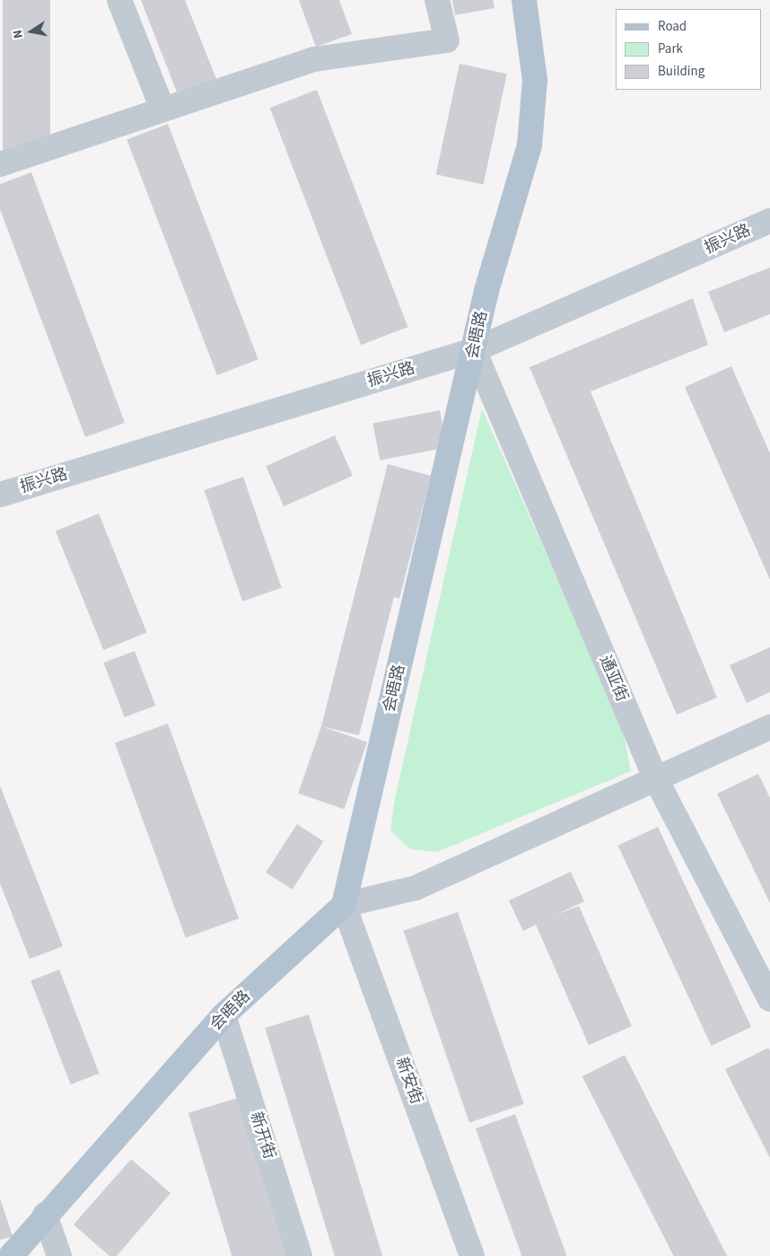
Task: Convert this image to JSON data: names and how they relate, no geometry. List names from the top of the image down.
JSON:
{
  "streets": {
    "main road": ["会晤路"],
    "street": [
      "振兴路",
      "通亚街",
      "新安街",
      "新开街"
    ]
  },
  "crossings": [
    ["振兴路", "会晤路"],
    ["振兴路", "通亚街"],
    ["会晤路", "通亚街"],
    ["会晤路", "新安街"],
    ["会晤路", "新开街"]
  ],
  "legend": ["Road", "Park", "Building"],
  "north": "left"
}
